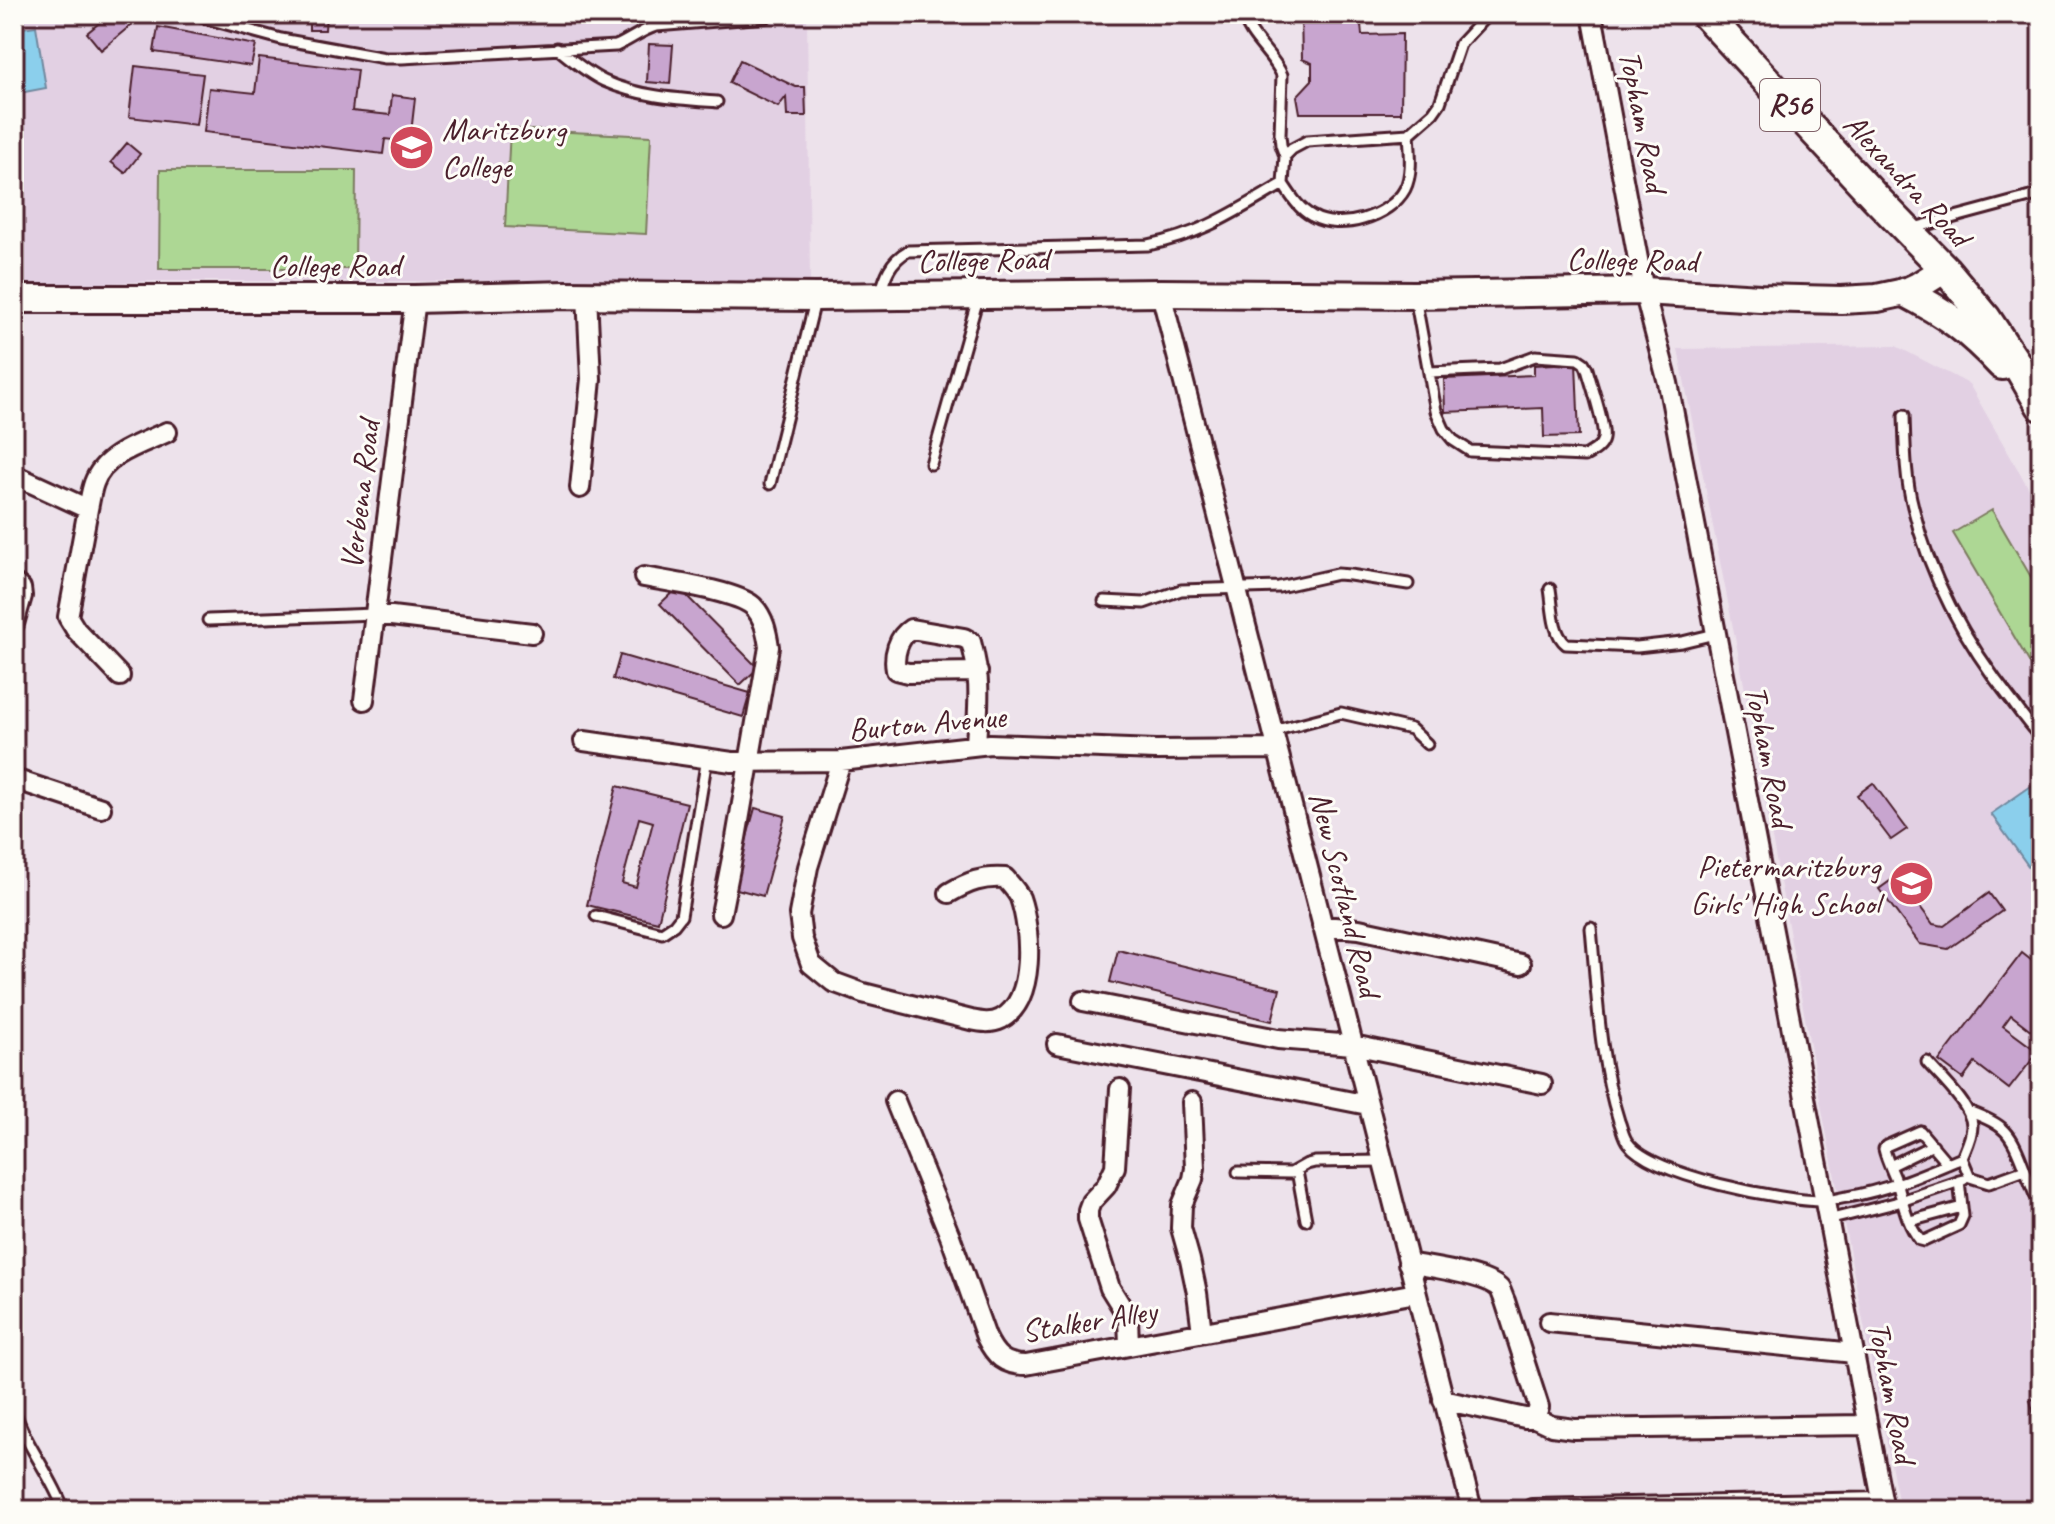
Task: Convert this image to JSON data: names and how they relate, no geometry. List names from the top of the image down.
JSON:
{
  "streets": {
    "main road": ["R56", "Alexandra Road"],
    "street": [
      "Topham Road",
      "College Road",
      "Verbena Road",
      "Burton Avenue",
      "New Scotland Road",
      "Stalker Alley"
    ]
  },
  "crossings": [
    ["Topham Road", "College Road"],
    ["Alexandra Road", "College Road"],
    ["College Road", "Verbena Road"],
    ["College Road", "New Scotland Road"],
    ["Burton Avenue", "New Scotland Road"],
    ["New Scotland Road", "Stalker Alley"]
  ],
  "places": {
    "school or university": ["Maritzburg College", "Pietermaritzburg Girls' High School"]
  }
}
